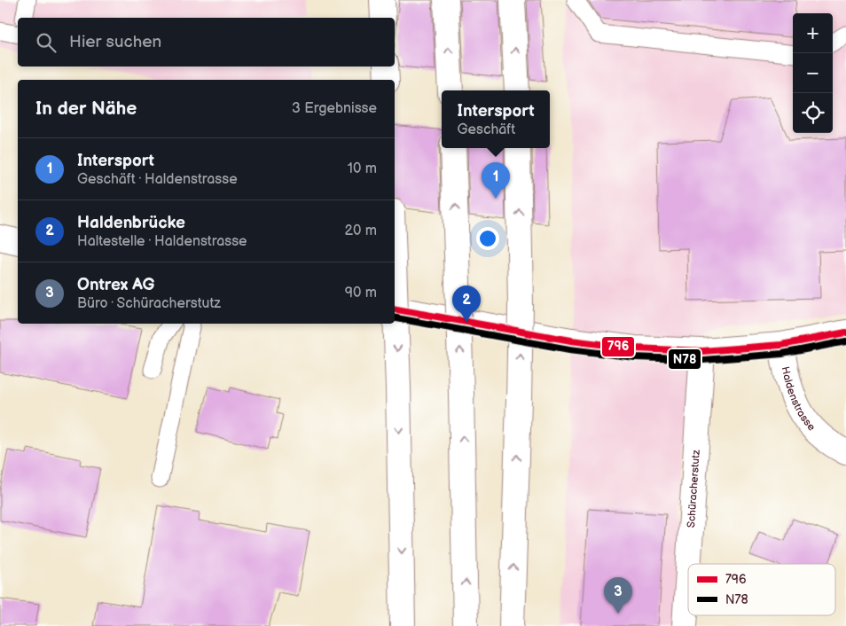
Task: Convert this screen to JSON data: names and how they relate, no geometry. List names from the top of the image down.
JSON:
{
  "streets": {
    "main road": ["Haldenstrasse", "Schüracherstutz"]
  },
  "lines": ["transit line 796", "transit line N78"],
  "legend": ["796", "N78"],
  "page": {
    "map_buttons": ["+", "−"],
    "search": "Hier suchen",
    "heading": ["In der Nähe", "3 Ergebnisse"],
    "popup": ["Intersport", "Geschäft"],
    "list": [
      {
        "mark": "1",
        "name": "Intersport",
        "note": "Geschäft · Haldenstrasse",
        "value": "10 m"
      },
      {
        "mark": "2",
        "name": "Haldenbrücke",
        "note": "Haltestelle · Haldenstrasse",
        "value": "20 m"
      },
      {
        "mark": "3",
        "name": "Ontrex AG",
        "note": "Büro · Schüracherstutz",
        "value": "90 m"
      }
    ],
    "pins": ["1", "2", "3"]
  }
}
